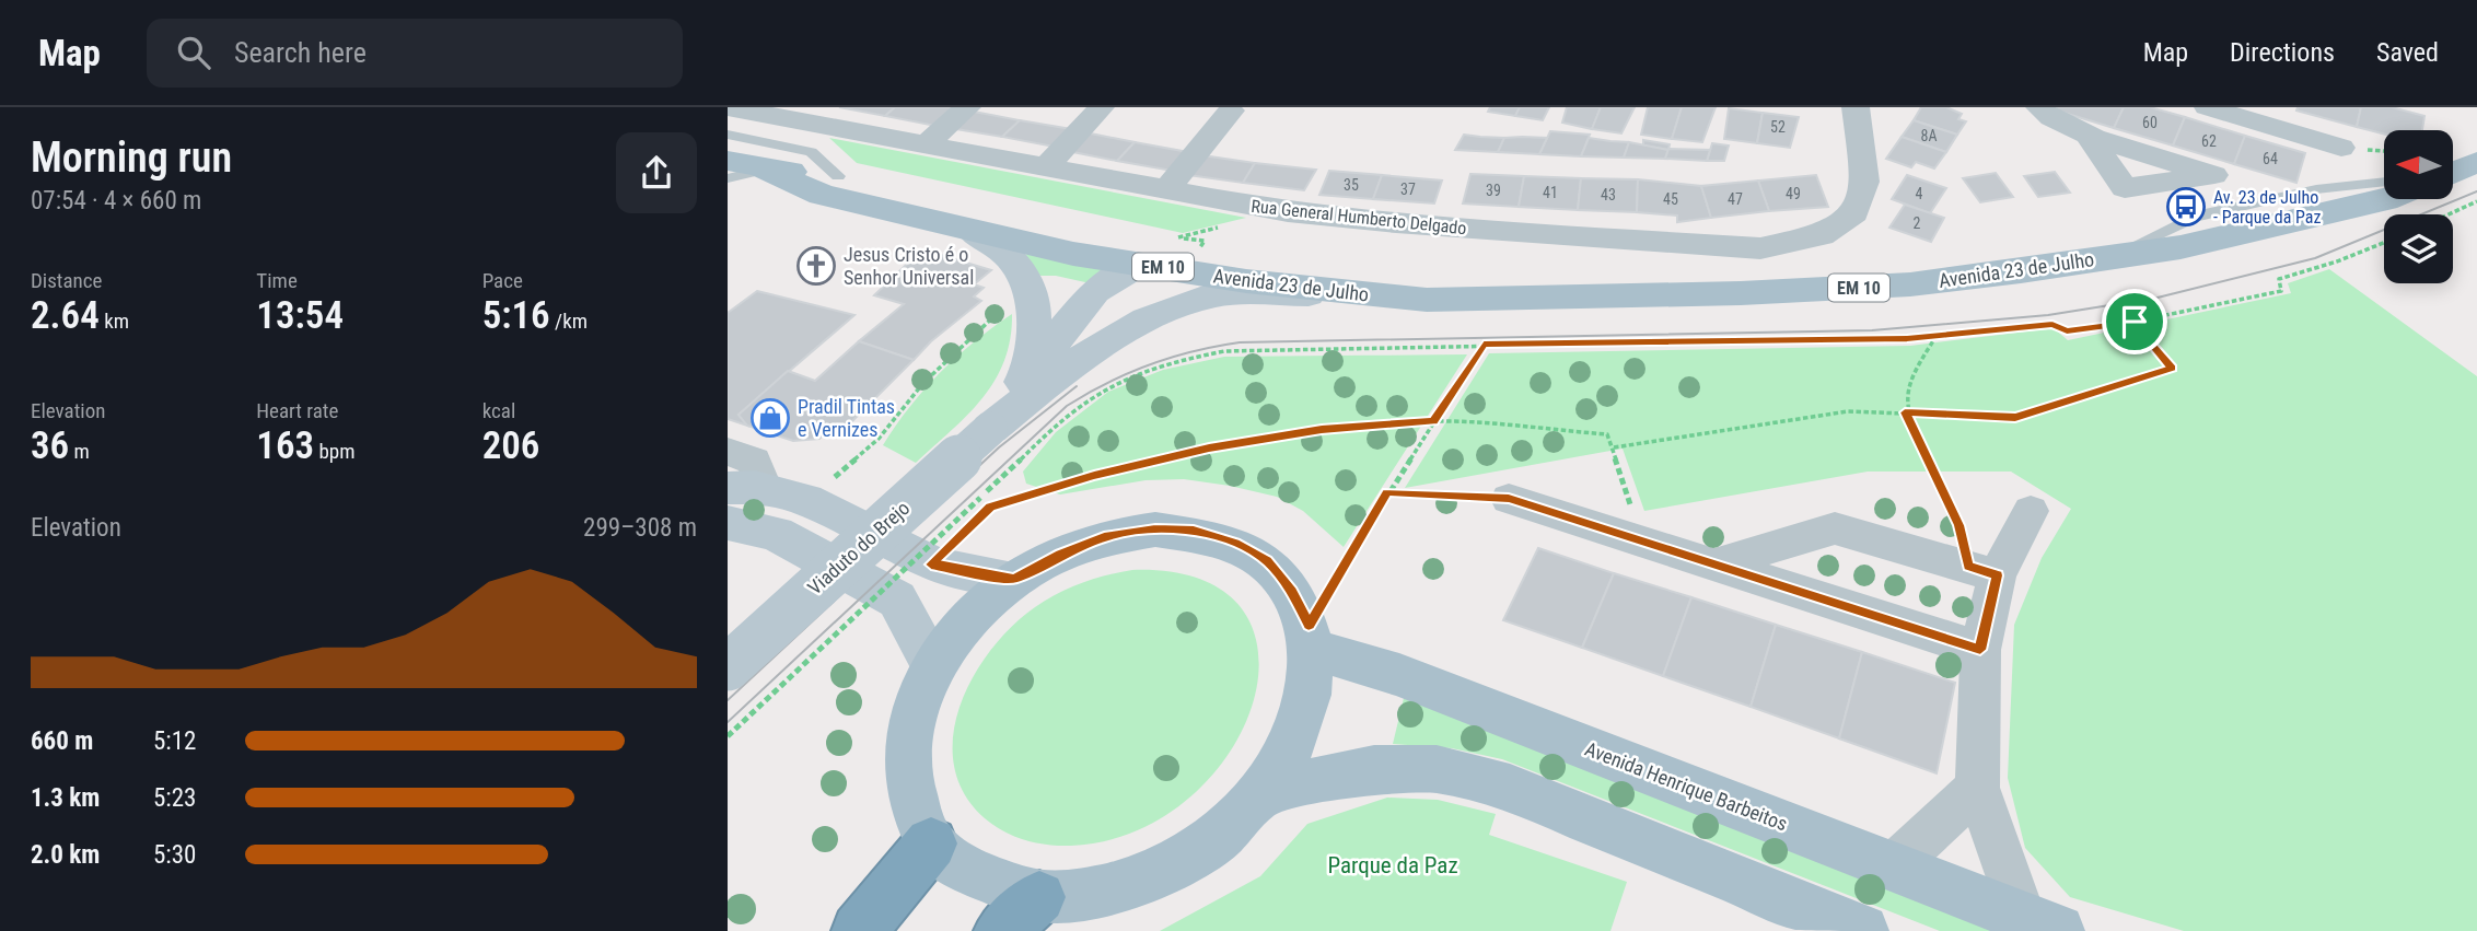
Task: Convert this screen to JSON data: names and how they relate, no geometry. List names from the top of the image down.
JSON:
{
  "streets": {
    "main road": ["EM 10", "Avenida 23 de Julho", "Avenida Henrique Barbeitos"],
    "street": ["Rua General Humberto Delgado", "Viaduto do Brejo"]
  },
  "parks": ["Parque da Paz"],
  "places": {
    "bus stop": ["Av. 23 de Julho - Parque da Paz"],
    "church": ["Jesus Cristo é o Senhor Universal"],
    "shop": ["Pradil Tintas e Vernizes"]
  },
  "house_numbers": [
    "60",
    "52",
    "8A",
    "62",
    "64",
    "35",
    "37",
    "39",
    "41",
    "49",
    "4",
    "43",
    "45",
    "47",
    "2"
  ],
  "north": "left",
  "page": {
    "header": "Map",
    "search": "Search here",
    "nav": ["Map", "Directions", "Saved"],
    "heading": ["Morning run", "07:54 · 4 × 660 m"],
    "stats": [
      ["Distance", "2.64 km"],
      ["Time", "13:54"],
      ["Pace", "5:16 /km"],
      ["Elevation", "36 m"],
      ["Heart rate", "163 bpm"],
      ["kcal", "206"]
    ],
    "chart": ["Elevation", "299–308 m"],
    "list": [
      {
        "name": "660 m",
        "note": "5:12"
      },
      {
        "name": "1.3 km",
        "note": "5:23"
      },
      {
        "name": "2.0 km",
        "note": "5:30"
      }
    ]
  }
}
